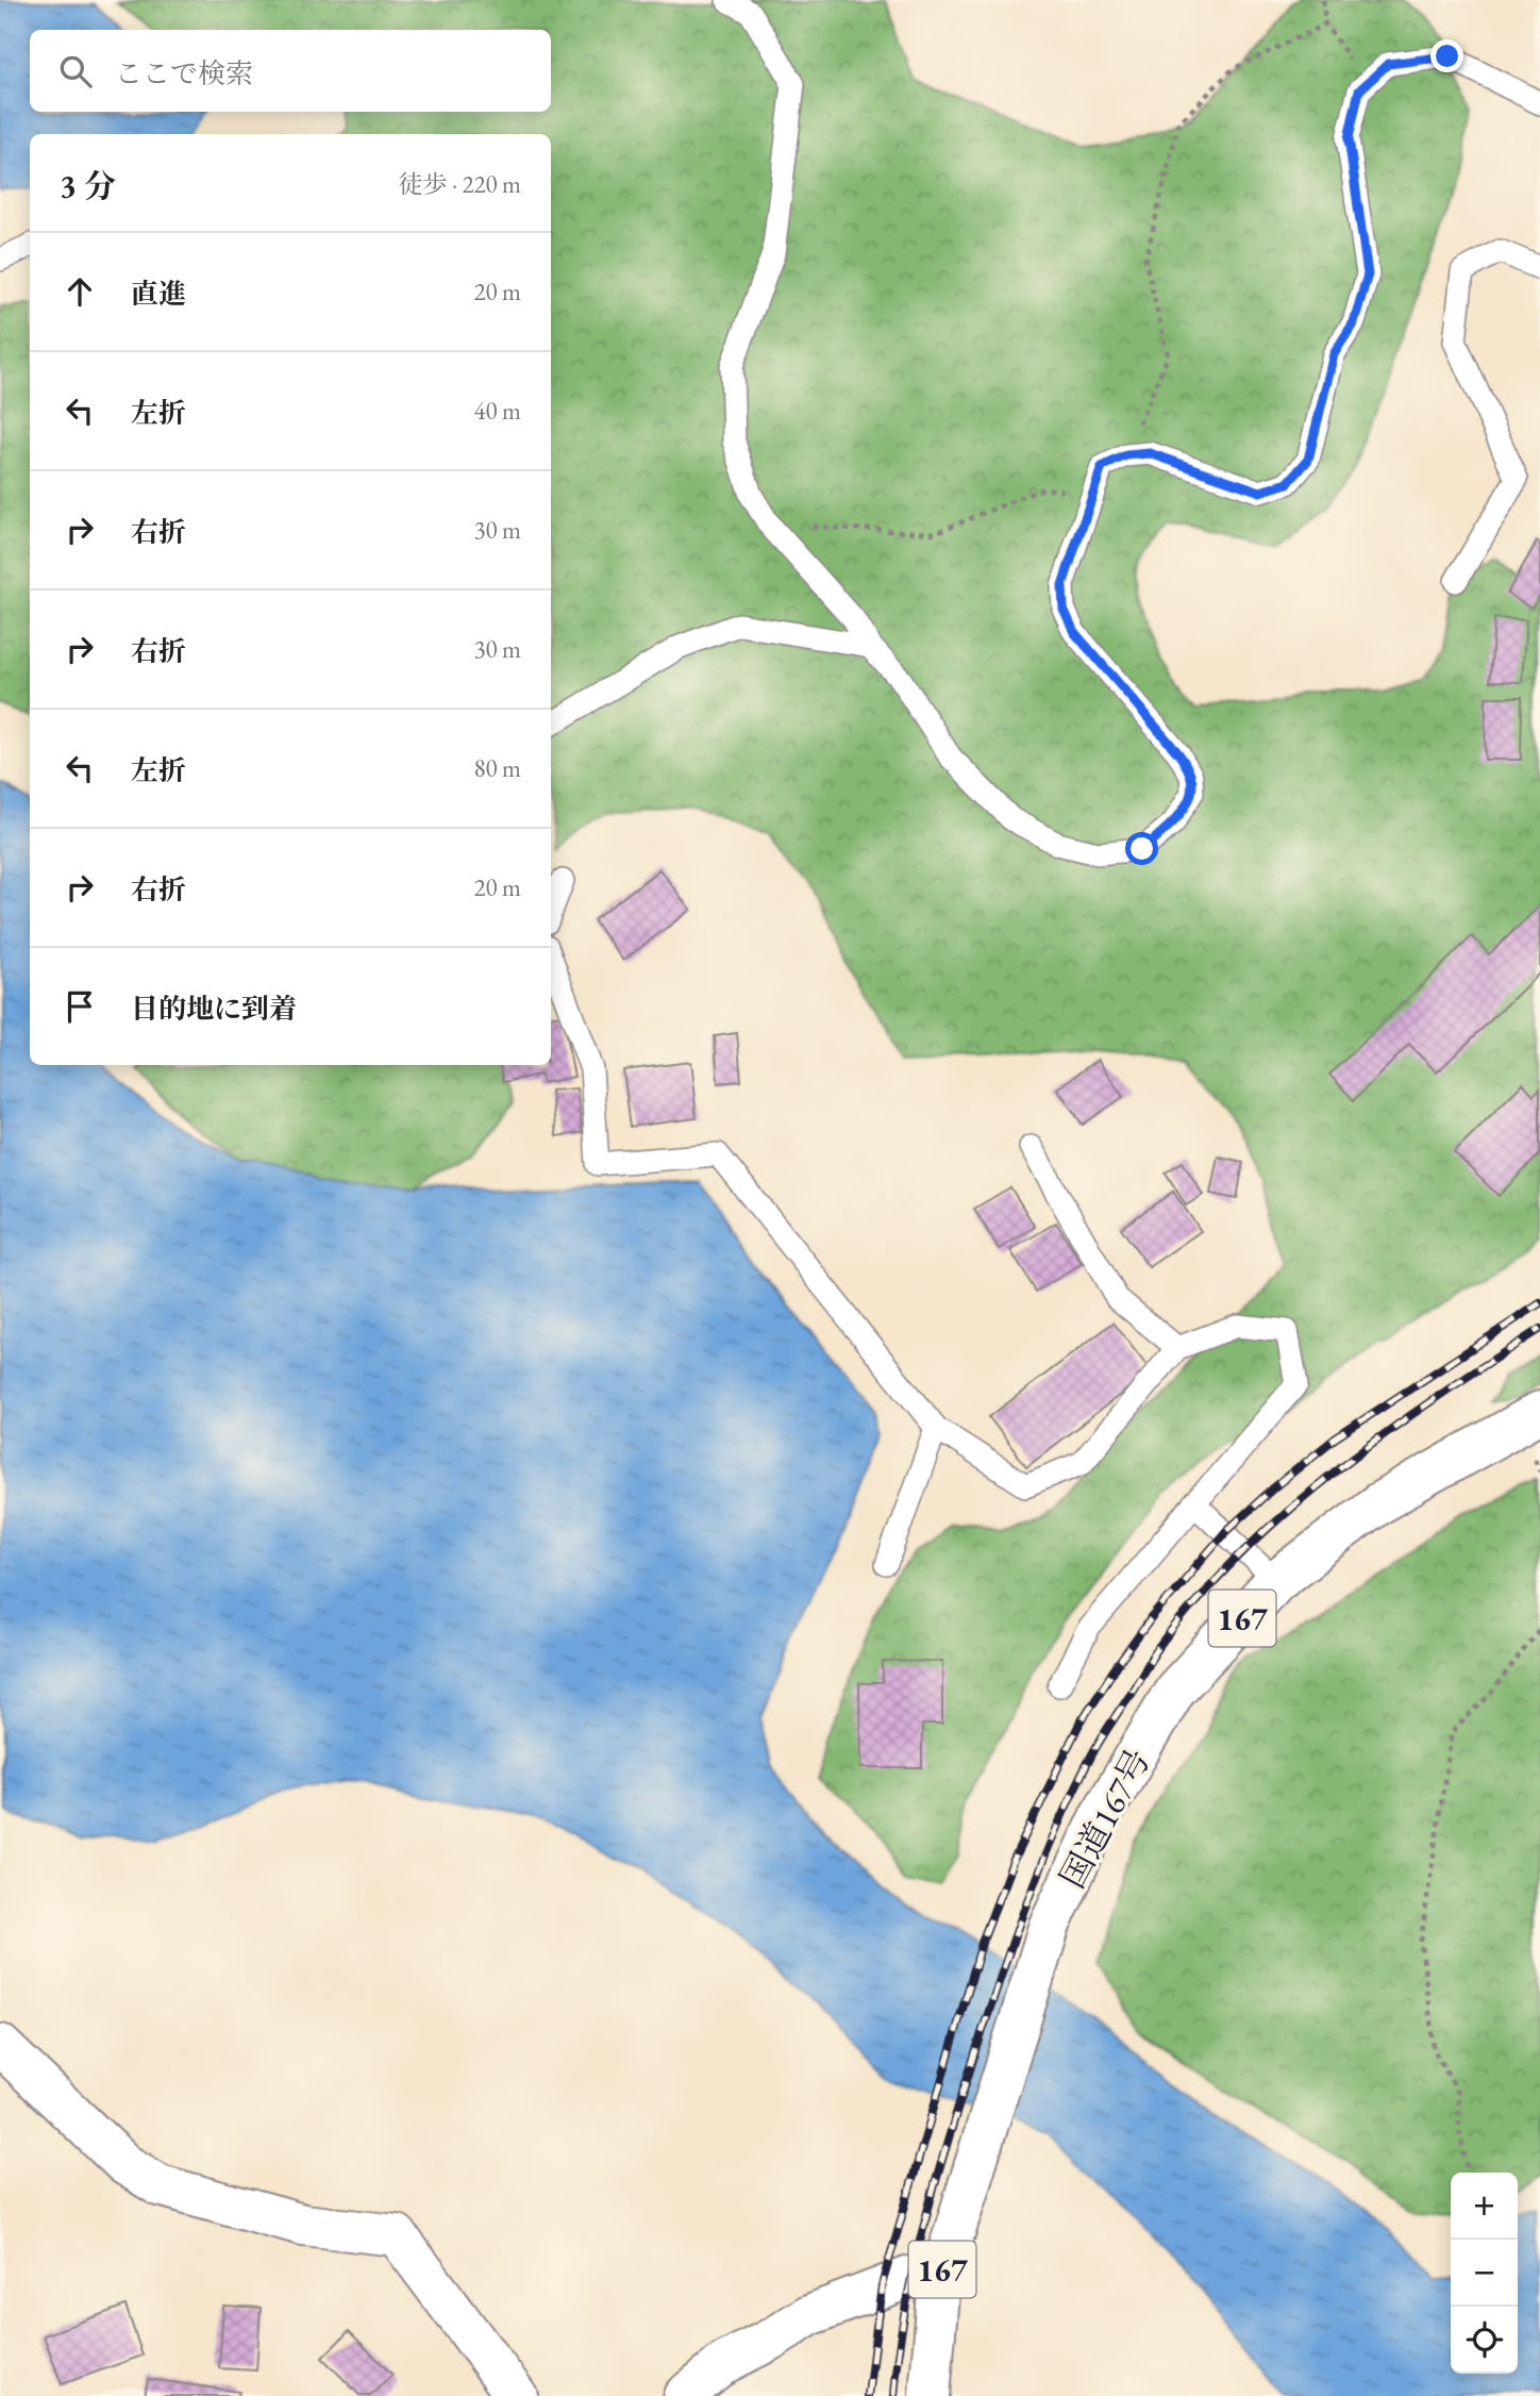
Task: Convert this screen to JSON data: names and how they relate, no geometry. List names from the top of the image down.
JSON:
{
  "streets": {
    "main road": ["167", "国道167号"]
  },
  "page": {
    "search": "ここで検索",
    "heading": ["3 分", "徒歩 · 220 m"],
    "list": [
      ["直進", "20 m"],
      ["左折", "40 m"],
      ["右折", "30 m"],
      ["右折", "30 m"],
      ["左折", "80 m"],
      ["右折", "20 m"],
      "目的地に到着"
    ],
    "map_buttons": ["+", "−"]
  }
}
